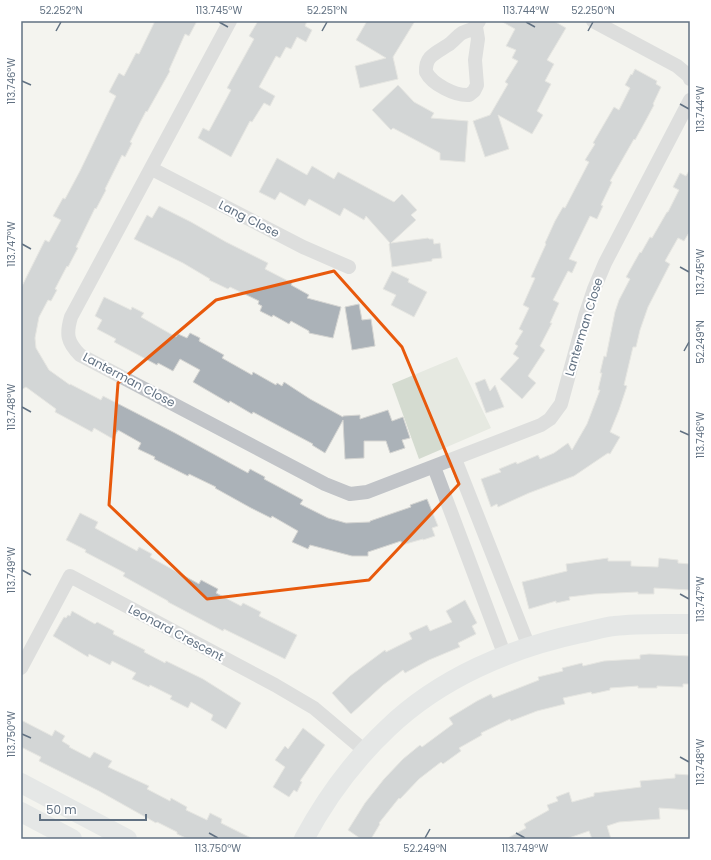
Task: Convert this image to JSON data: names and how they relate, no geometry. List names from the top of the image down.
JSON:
{
  "streets": {
    "street": ["Lang Close", "Lanterman Close", "Leonard Crescent"]
  },
  "crossings": [
    ["Lang Close", "Lanterman Close"]
  ],
  "scale_bar": "50 m",
  "coordinates": [
    "52.252°N",
    "113.745°W",
    "52.251°N",
    "113.744°W",
    "52.250°N",
    "113.746°W",
    "113.747°W",
    "52.249°N",
    "113.748°W",
    "113.749°W",
    "113.750°W"
  ]
}
